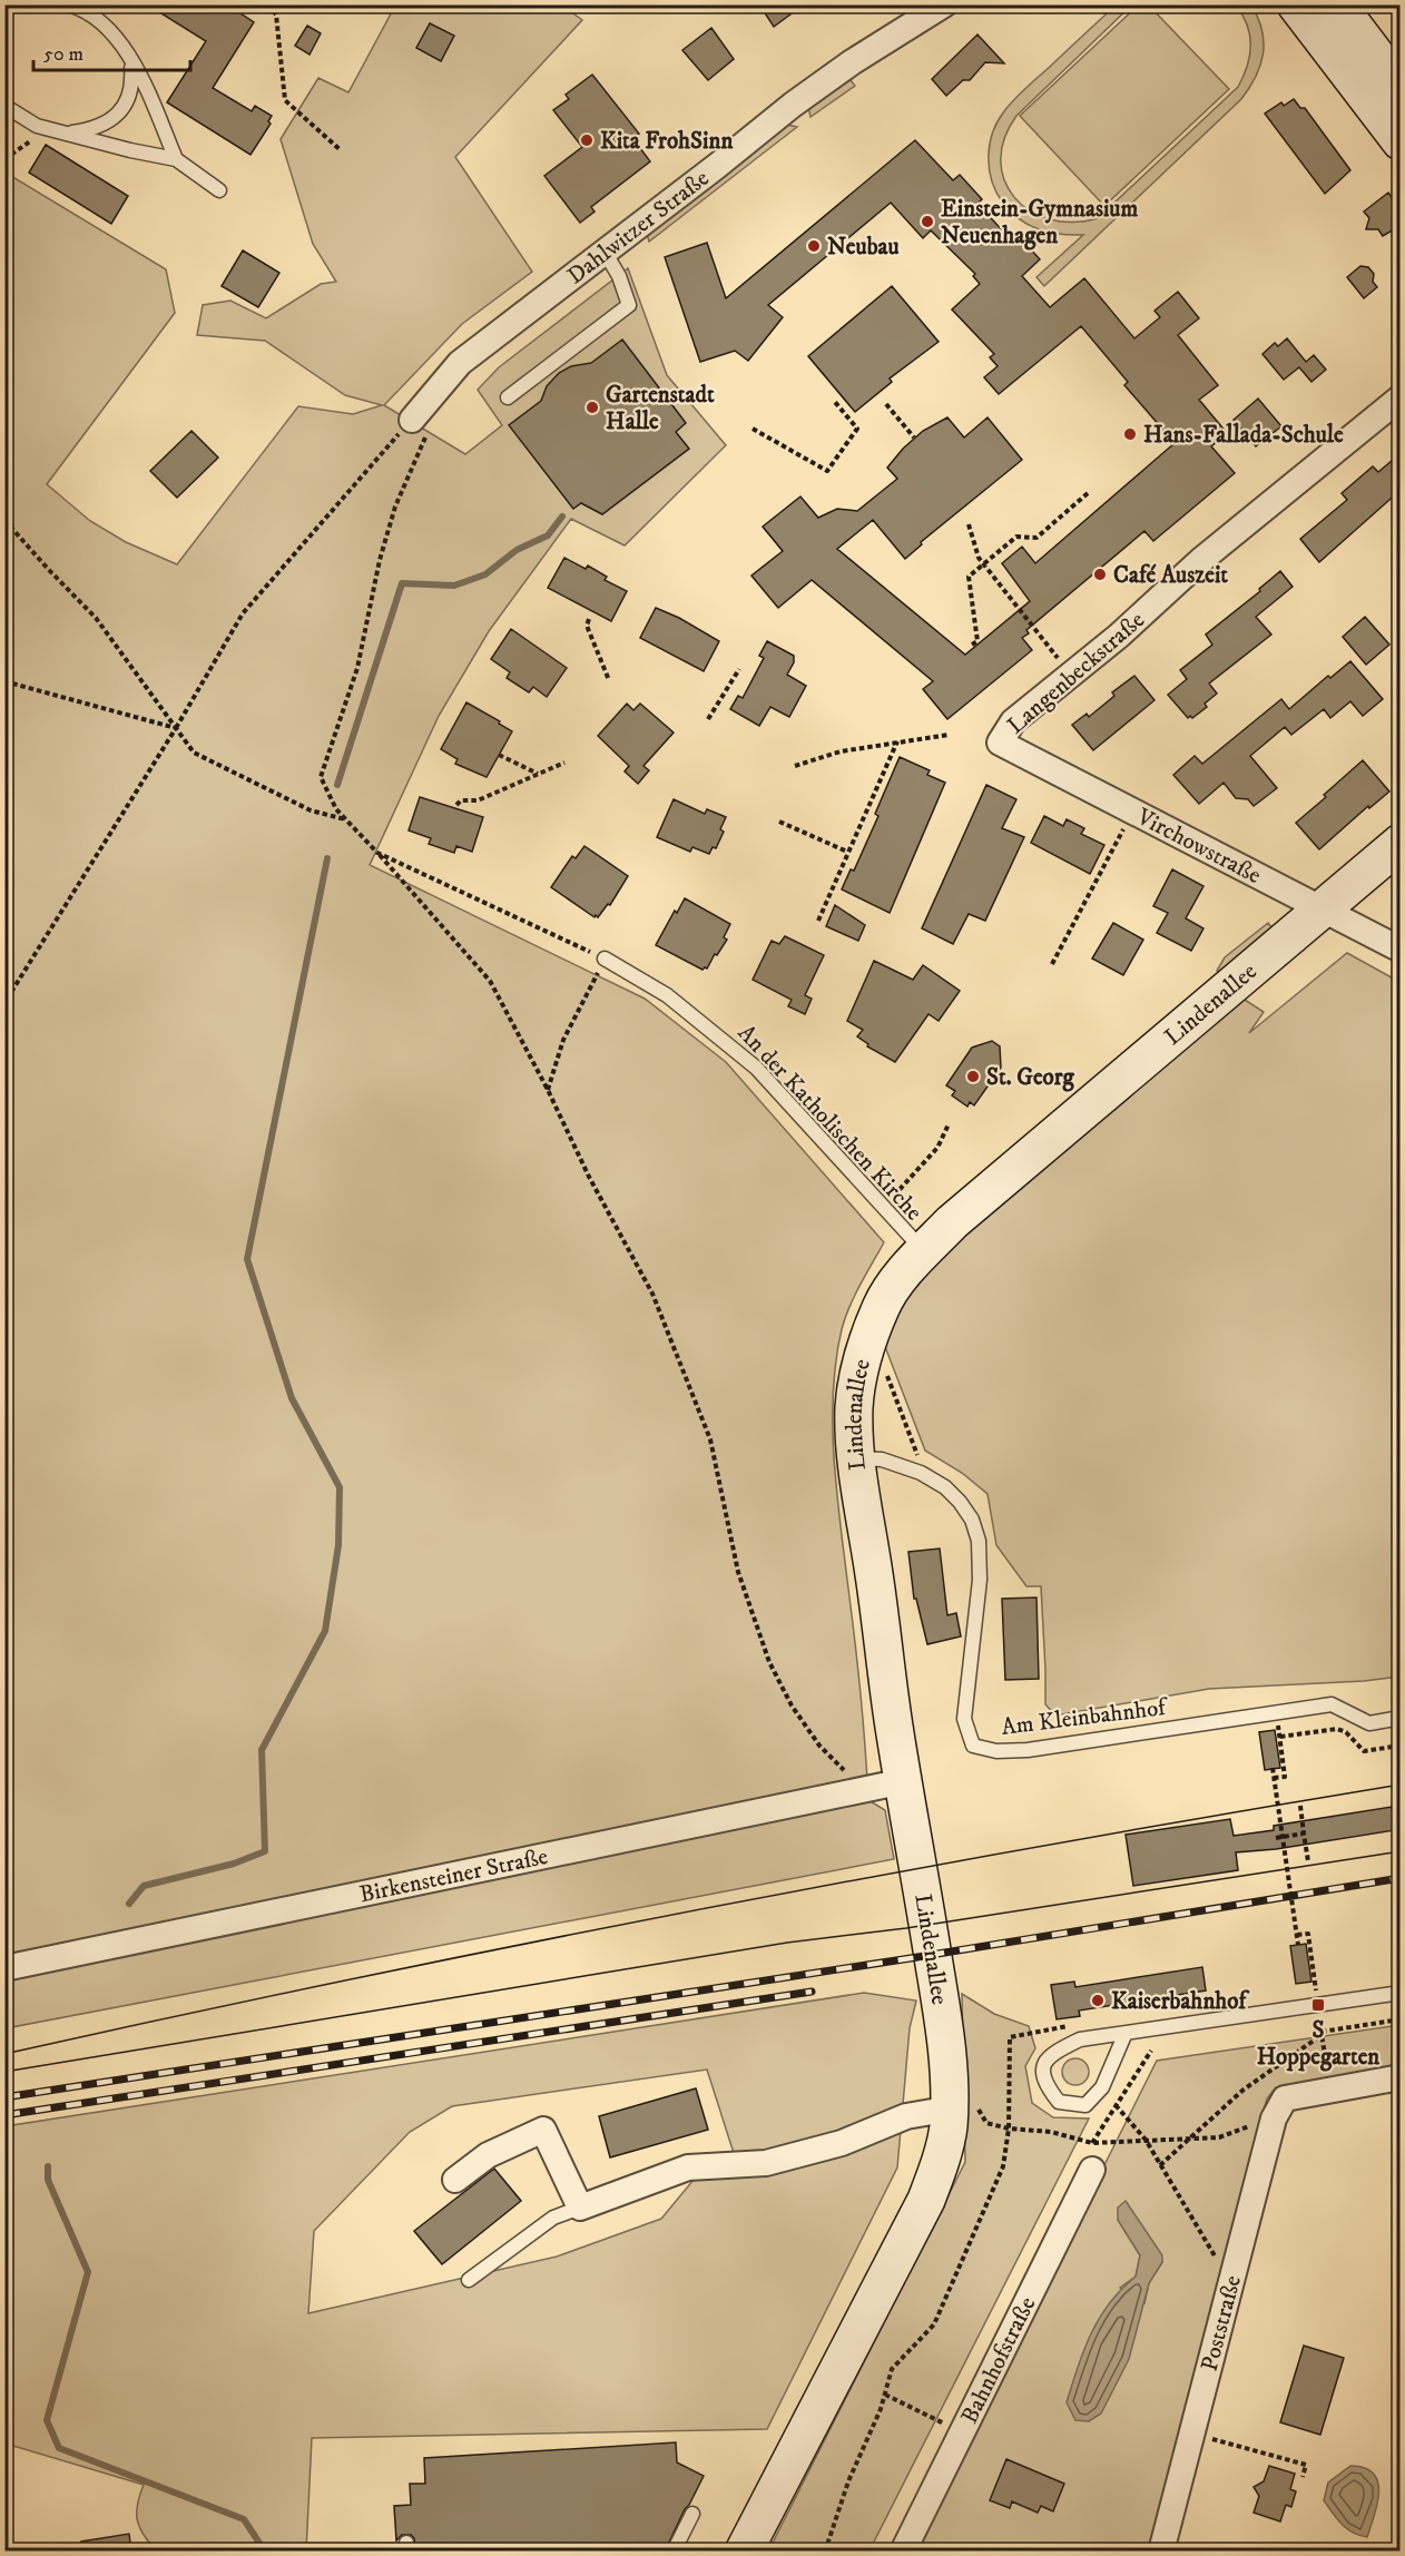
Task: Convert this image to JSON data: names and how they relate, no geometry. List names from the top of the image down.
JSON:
{
  "streets": {
    "street": [
      "Dahlwitzer Straße",
      "Langenbeckstraße",
      "Virchowstraße",
      "Lindenallee",
      "Birkensteiner Straße",
      "Poststraße",
      "Bahnhofstraße"
    ],
    "lane": ["An der Katholischen Kirche", "Am Kleinbahnhof"]
  },
  "crossings": [
    ["Langenbeckstraße", "Virchowstraße"],
    ["Virchowstraße", "Lindenallee"],
    ["Lindenallee", "An der Katholischen Kirche"],
    ["Lindenallee", "Am Kleinbahnhof"],
    ["Lindenallee", "Birkensteiner Straße"]
  ],
  "places": {
    "other": [
      "Kita FrohSinn",
      "Einstein-Gymnasium Neuenhagen",
      "Neubau",
      "Gartenstadt Halle",
      "Hans-Fallada-Schule",
      "Café Auszeit",
      "St. Georg",
      "Kaiserbahnhof"
    ],
    "transit": ["S Hoppegarten"]
  },
  "scale_bar": "50 m"
}
